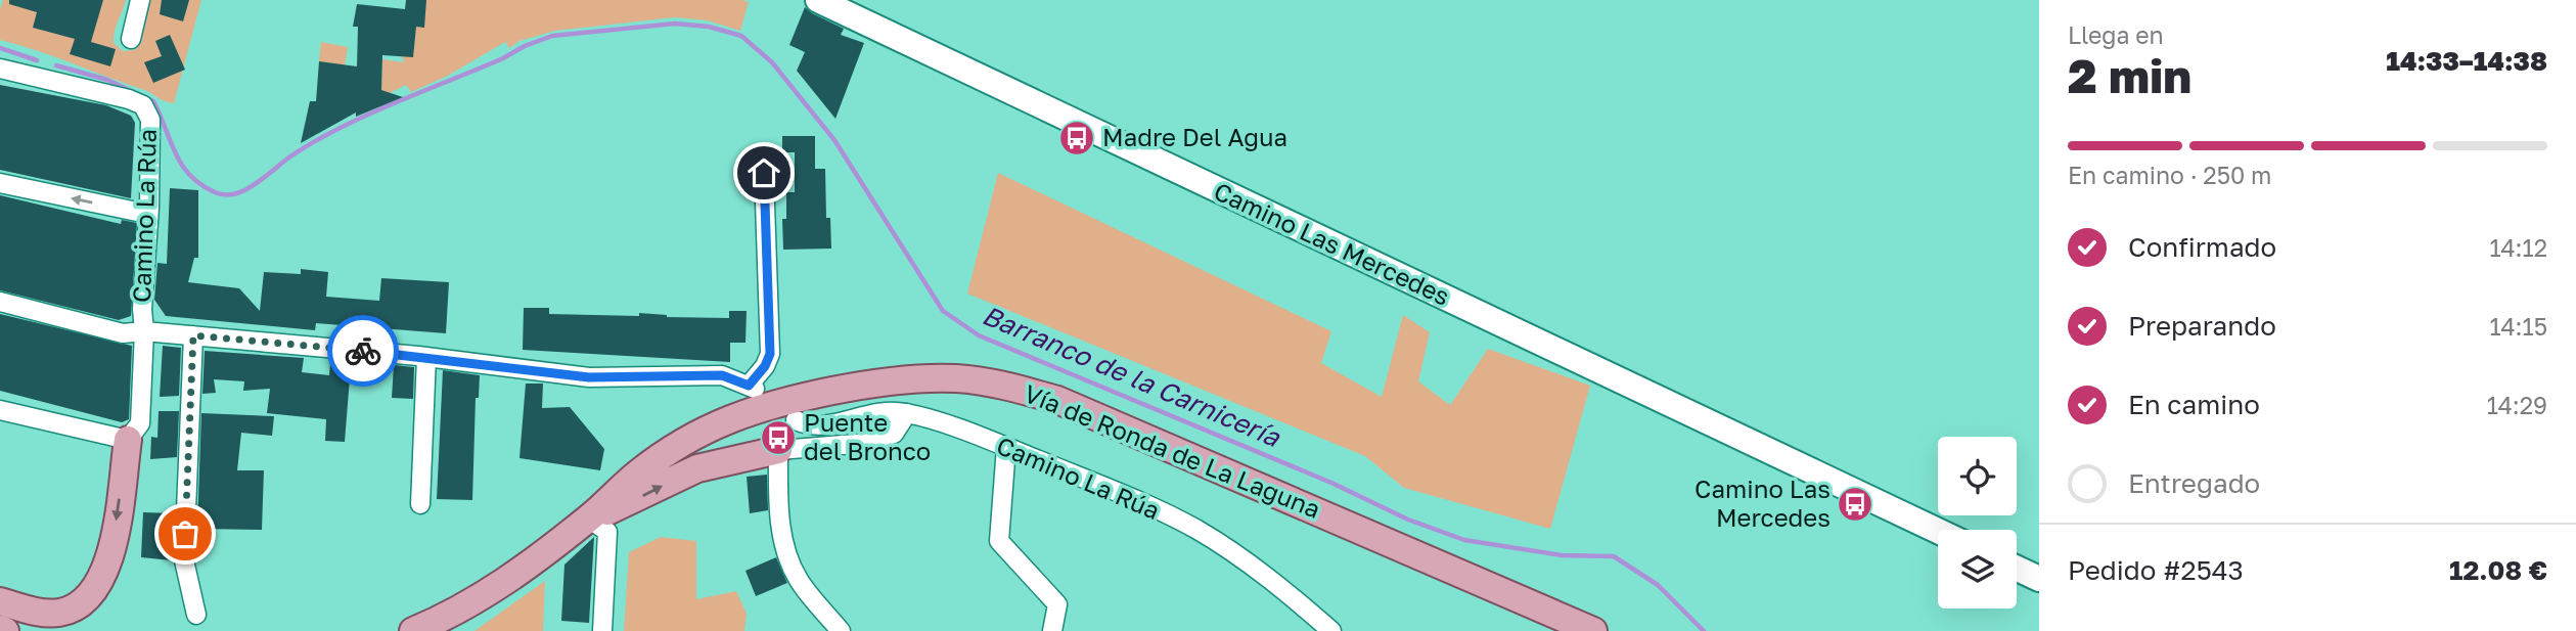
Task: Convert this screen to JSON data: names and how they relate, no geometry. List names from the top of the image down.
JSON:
{
  "streets": {
    "main road": ["Camino Las Mercedes", "Vía de Ronda de La Laguna"],
    "street": ["Camino La Rúa"]
  },
  "water": ["Barranco de la Carnicería"],
  "places": {
    "bus stop": ["Madre Del Agua", "Puente del Bronco", "Camino Las Mercedes"]
  },
  "page": {
    "heading": ["2 min", "Llega en", "14:33–14:38"],
    "panel": ["Pedido #2543", "12.08 €"],
    "bar": "En camino · 250 m",
    "list": [
      ["Confirmado", "14:12"],
      ["Preparando", "14:15"],
      ["En camino", "14:29"],
      "Entregado"
    ]
  }
}
